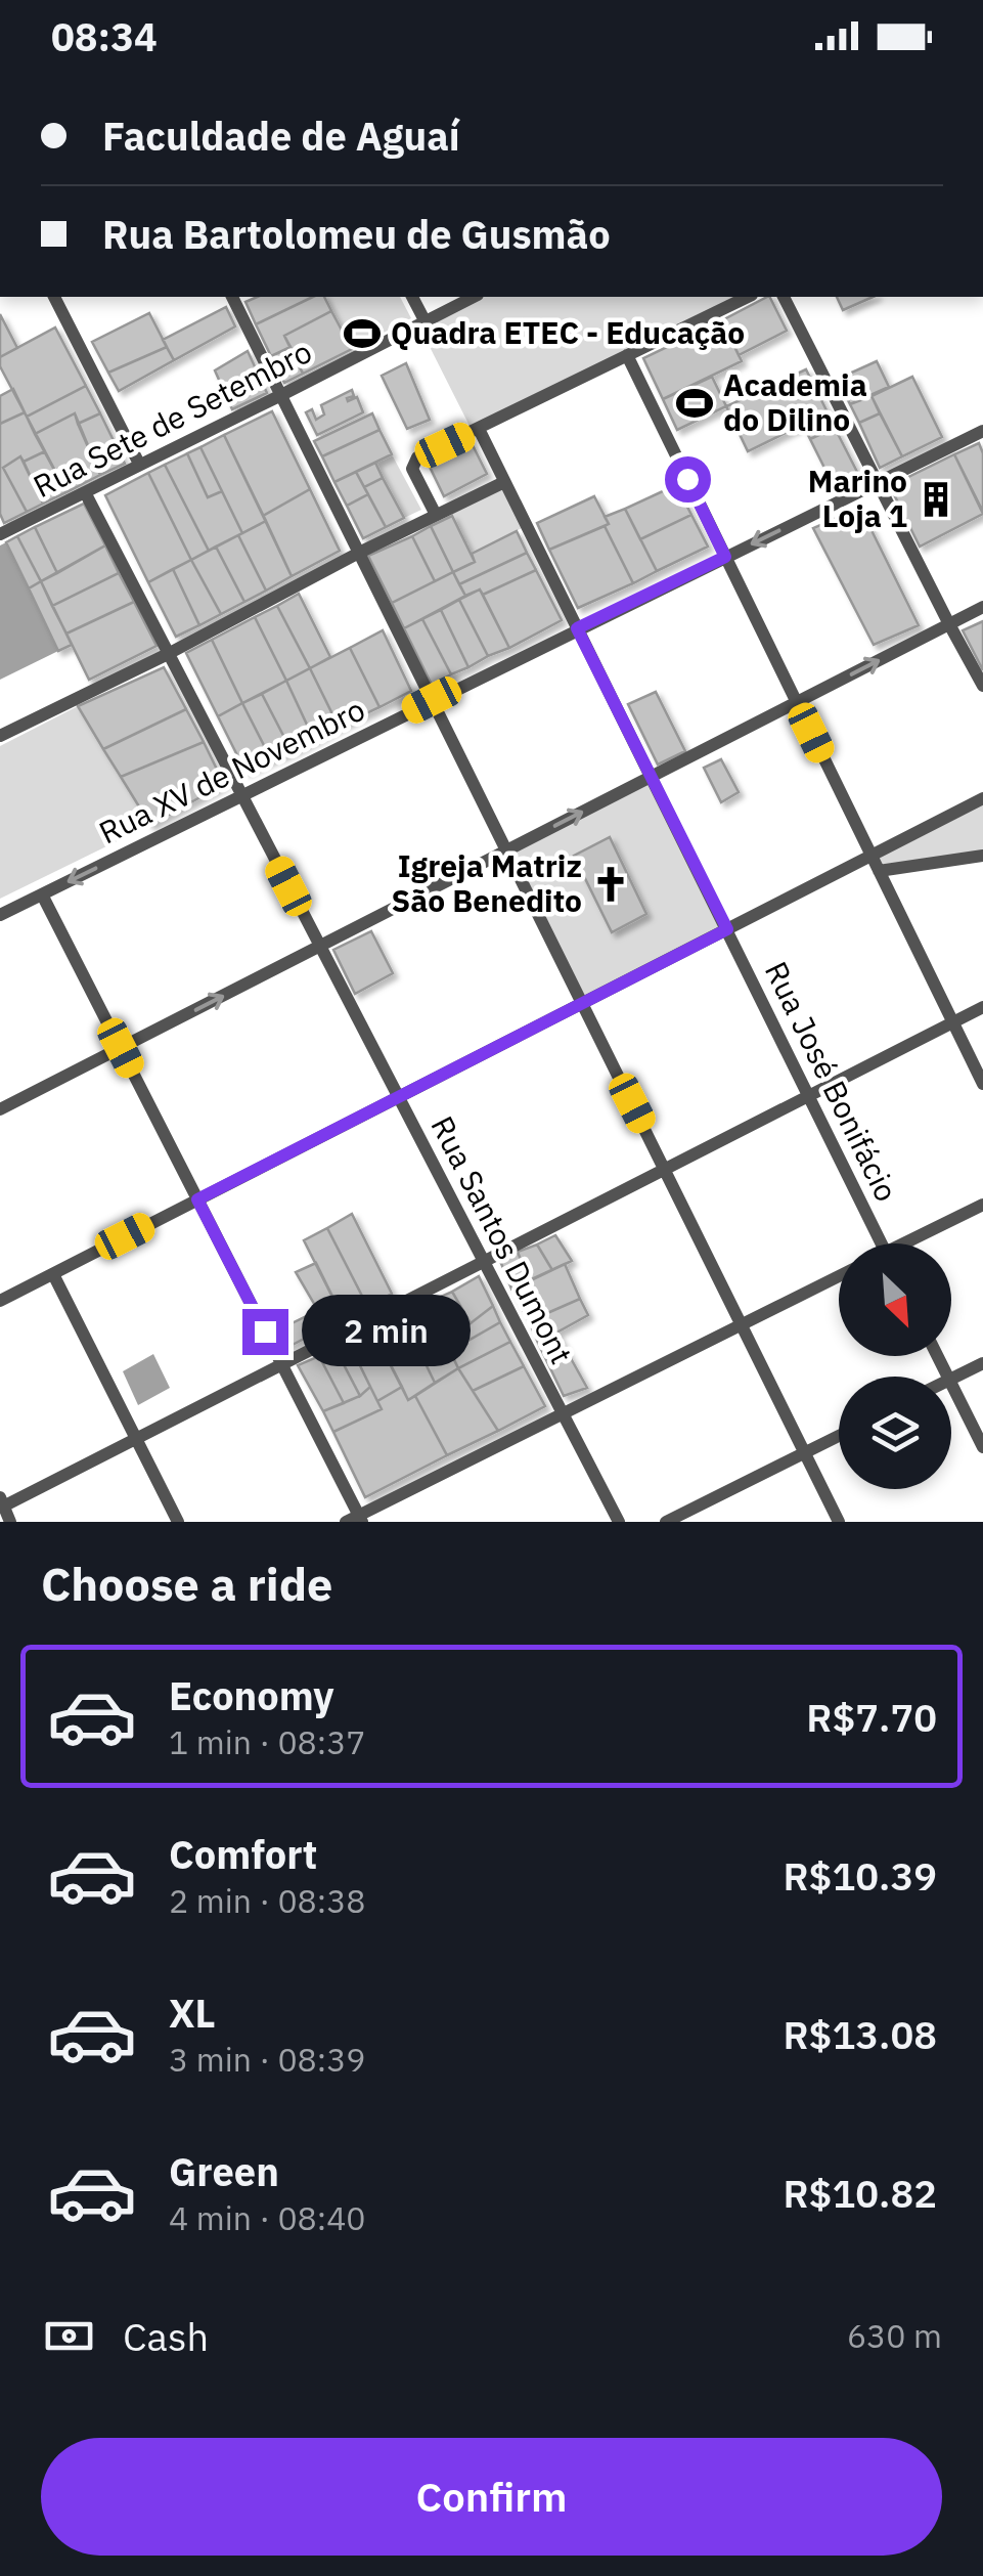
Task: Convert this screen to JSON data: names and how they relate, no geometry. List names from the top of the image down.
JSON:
{
  "streets": {
    "street": [
      "Rua Sete de Setembro",
      "Rua XV de Novembro",
      "Rua José Bonifácio",
      "Rua Santos Dumont"
    ]
  },
  "crossings": [
    ["Rua Sete de Setembro", "Rua Santos Dumont"],
    ["Rua XV de Novembro", "Rua José Bonifácio"],
    ["Rua XV de Novembro", "Rua Santos Dumont"]
  ],
  "one_way": ["Rua XV de Novembro"],
  "places": {
    "sports": ["Quadra ETEC - Educação", "Academia do Dilino"],
    "building": ["Marino Loja 1"],
    "church": ["Igreja Matriz São Benedito"]
  },
  "north": "bottom right",
  "page": {
    "status": "08:34",
    "banner": ["Faculdade de Aguaí", "Rua Bartolomeu de Gusmão"],
    "bubble": "2 min",
    "heading": "Choose a ride",
    "list": [
      {
        "name": "Economy",
        "note": "1 min · 08:37",
        "value": "R$7.70"
      },
      {
        "name": "Comfort",
        "note": "2 min · 08:38",
        "value": "R$10.39"
      },
      {
        "name": "XL",
        "note": "3 min · 08:39",
        "value": "R$13.08"
      },
      {
        "name": "Green",
        "note": "4 min · 08:40",
        "value": "R$10.82"
      }
    ],
    "pay": ["Cash", "630 m"],
    "buttons": "Confirm"
  }
}
